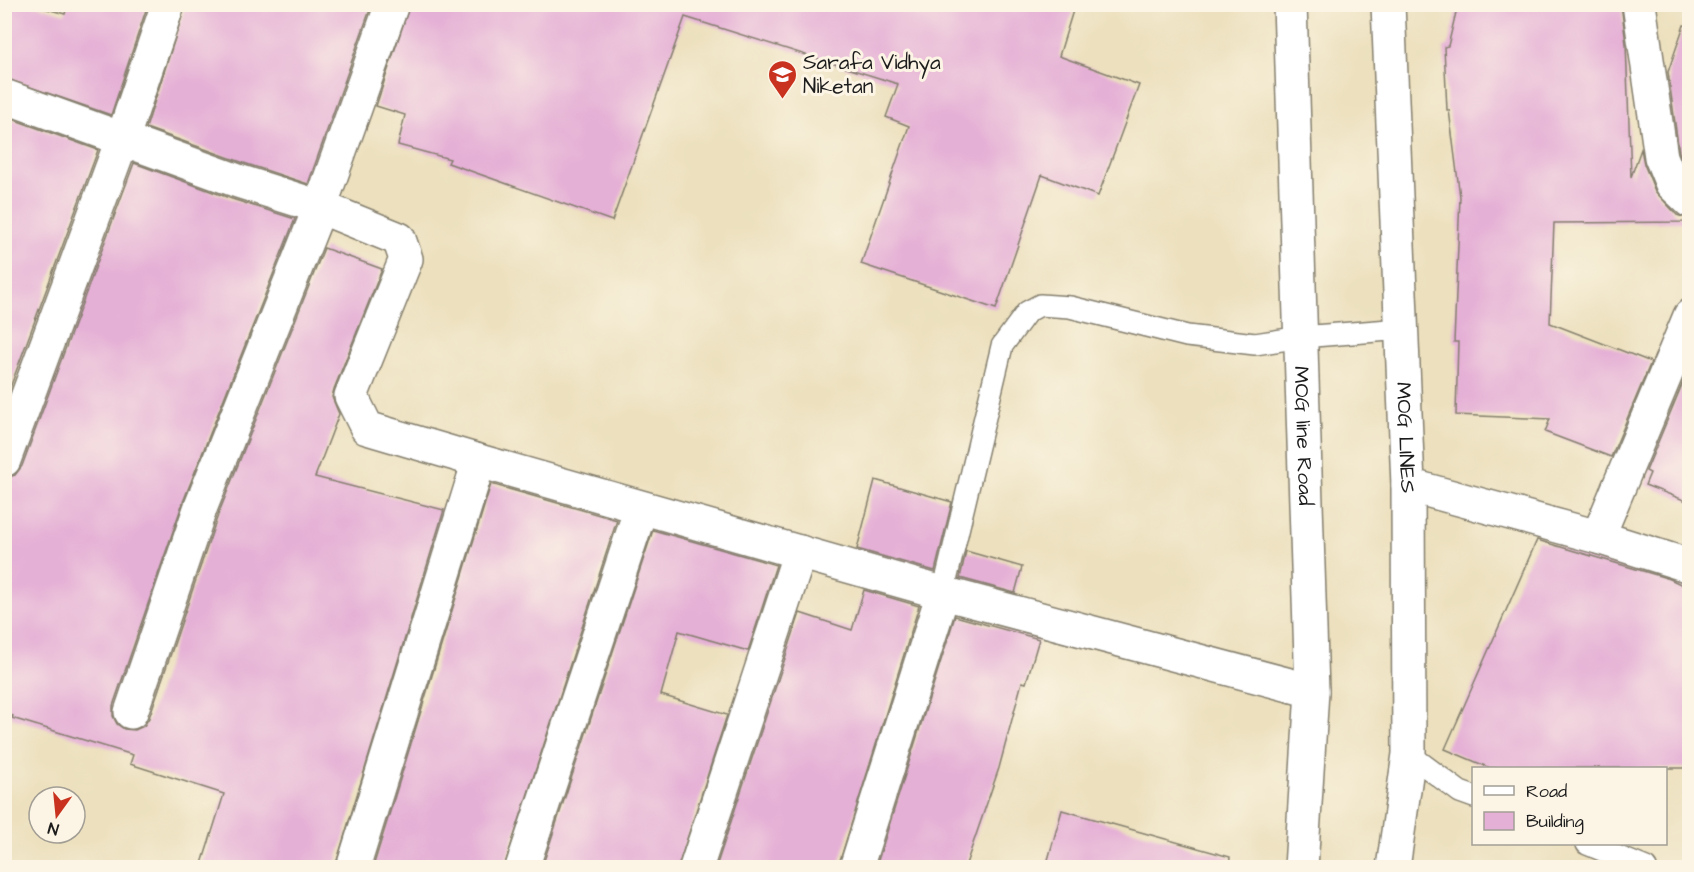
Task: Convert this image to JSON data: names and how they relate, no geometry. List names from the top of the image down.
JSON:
{
  "streets": {
    "street": ["MOG line Road", "MOG LINES"]
  },
  "places": {
    "school or university": ["Sarafa Vidhya Niketan"]
  },
  "legend": ["Road", "Building"],
  "north": "bottom"
}
